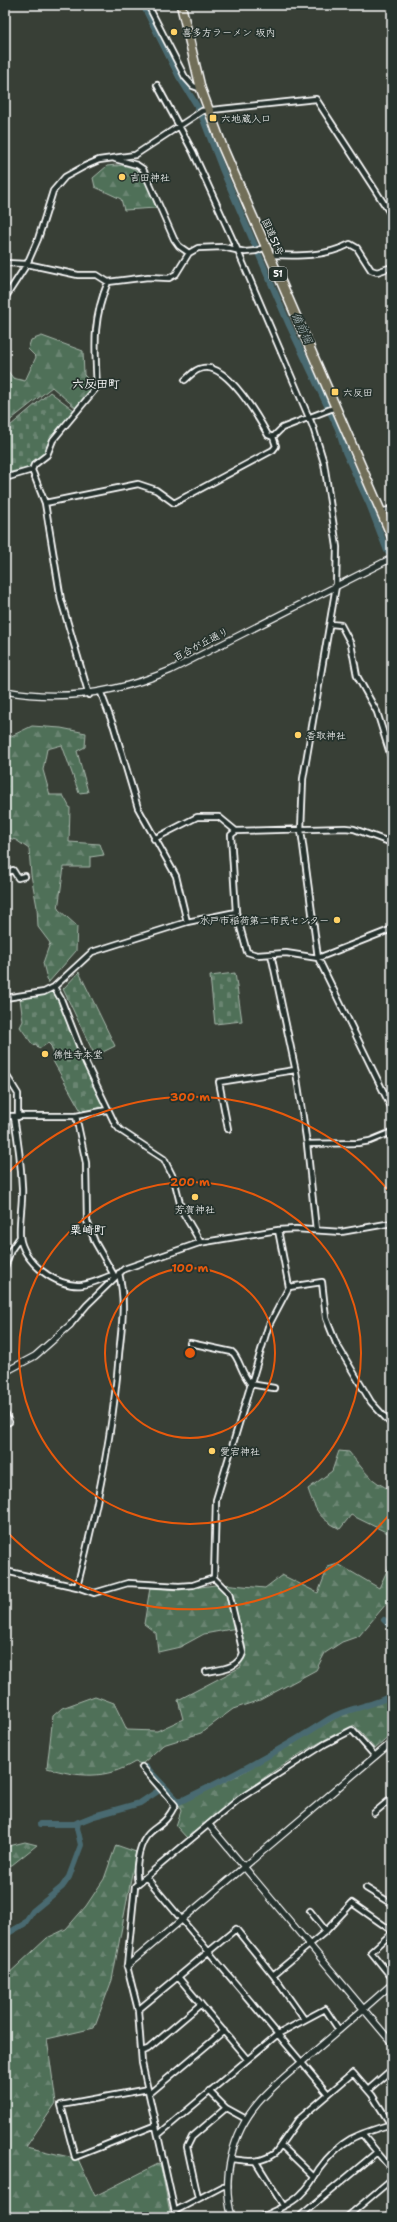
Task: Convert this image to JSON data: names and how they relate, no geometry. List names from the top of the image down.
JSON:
{
  "streets": {
    "highway": ["国道51号", "51"],
    "street": ["百合が丘通り"]
  },
  "districts": ["六反田町", "栗崎町"],
  "water": ["備前堀"],
  "places": {
    "other": [
      "喜多方ラーメン 坂内",
      "吉田神社",
      "香取神社",
      "水戸市稲荷第二市民センター",
      "佛性寺本堂",
      "芳賀神社",
      "愛宕神社"
    ],
    "transit": ["六地蔵入口", "六反田"]
  },
  "rings": ["300 m", "200 m", "100 m"]
}
